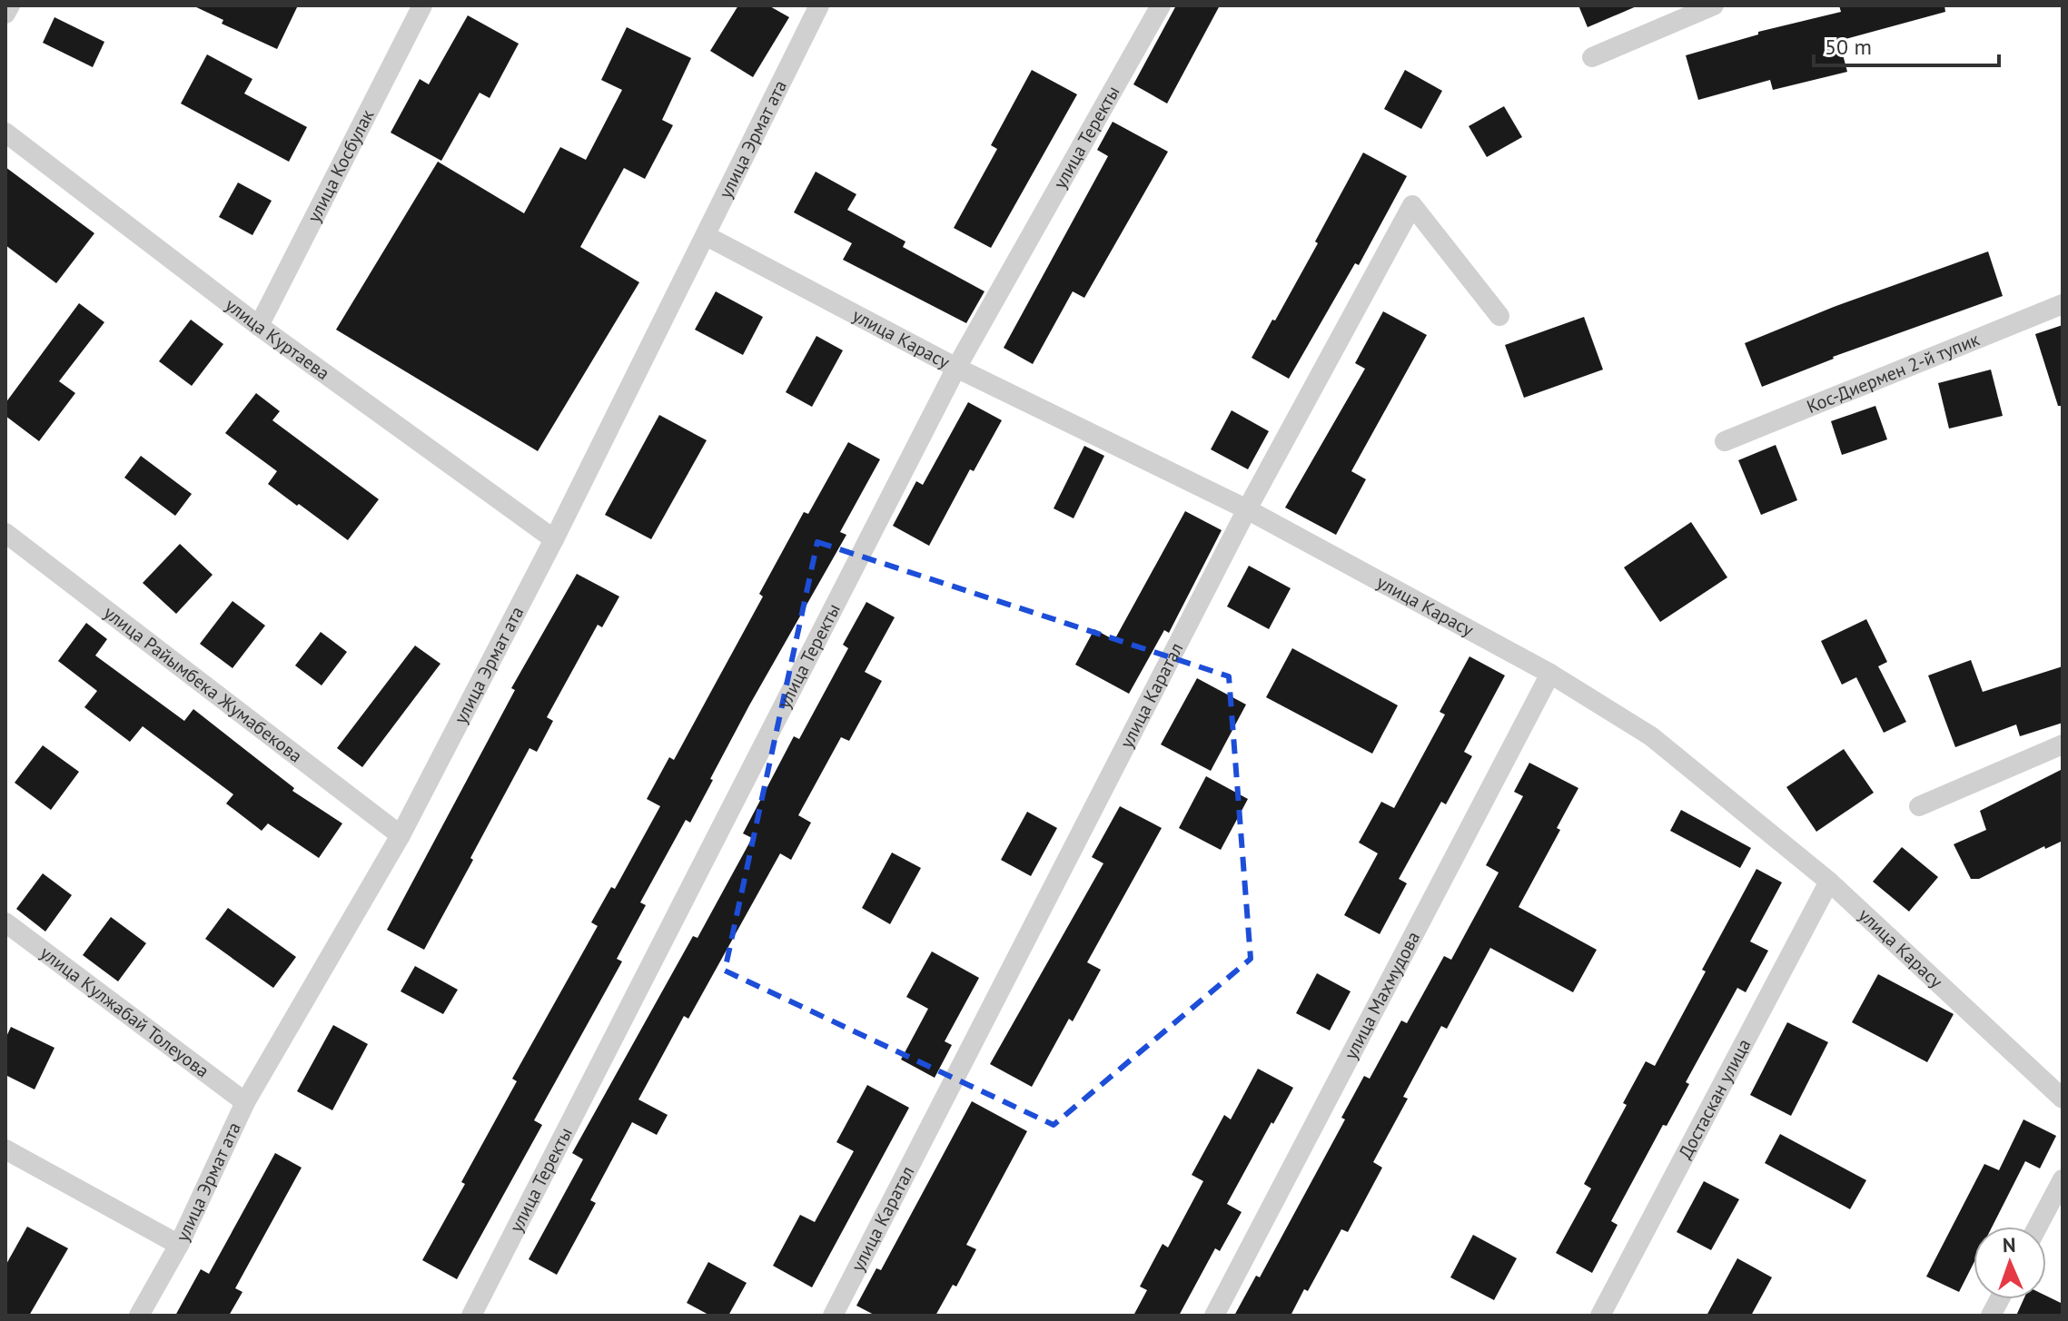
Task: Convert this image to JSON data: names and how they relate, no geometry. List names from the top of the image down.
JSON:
{
  "streets": {
    "street": [
      "улица Теректы",
      "улица Эрмат ата",
      "улица Косбулак",
      "улица Куртаева",
      "улица Карасу",
      "Кос-Диермен 2-й тупик",
      "улица Райымбека Жумабекова",
      "улица Каратал",
      "улица Махмудова",
      "улица Кулжабай Толеуова",
      "Достаскан улица"
    ]
  },
  "crossings": [
    ["улица Теректы", "улица Карасу"],
    ["улица Эрмат ата", "улица Куртаева"],
    ["улица Эрмат ата", "улица Карасу"],
    ["улица Эрмат ата", "улица Райымбека Жумабекова"],
    ["улица Эрмат ата", "улица Кулжабай Толеуова"],
    ["улица Косбулак", "улица Куртаева"],
    ["улица Карасу", "улица Каратал"],
    ["улица Карасу", "улица Махмудова"],
    ["улица Карасу", "Достаскан улица"]
  ],
  "scale_bar": "50 m",
  "north": "top"
}
